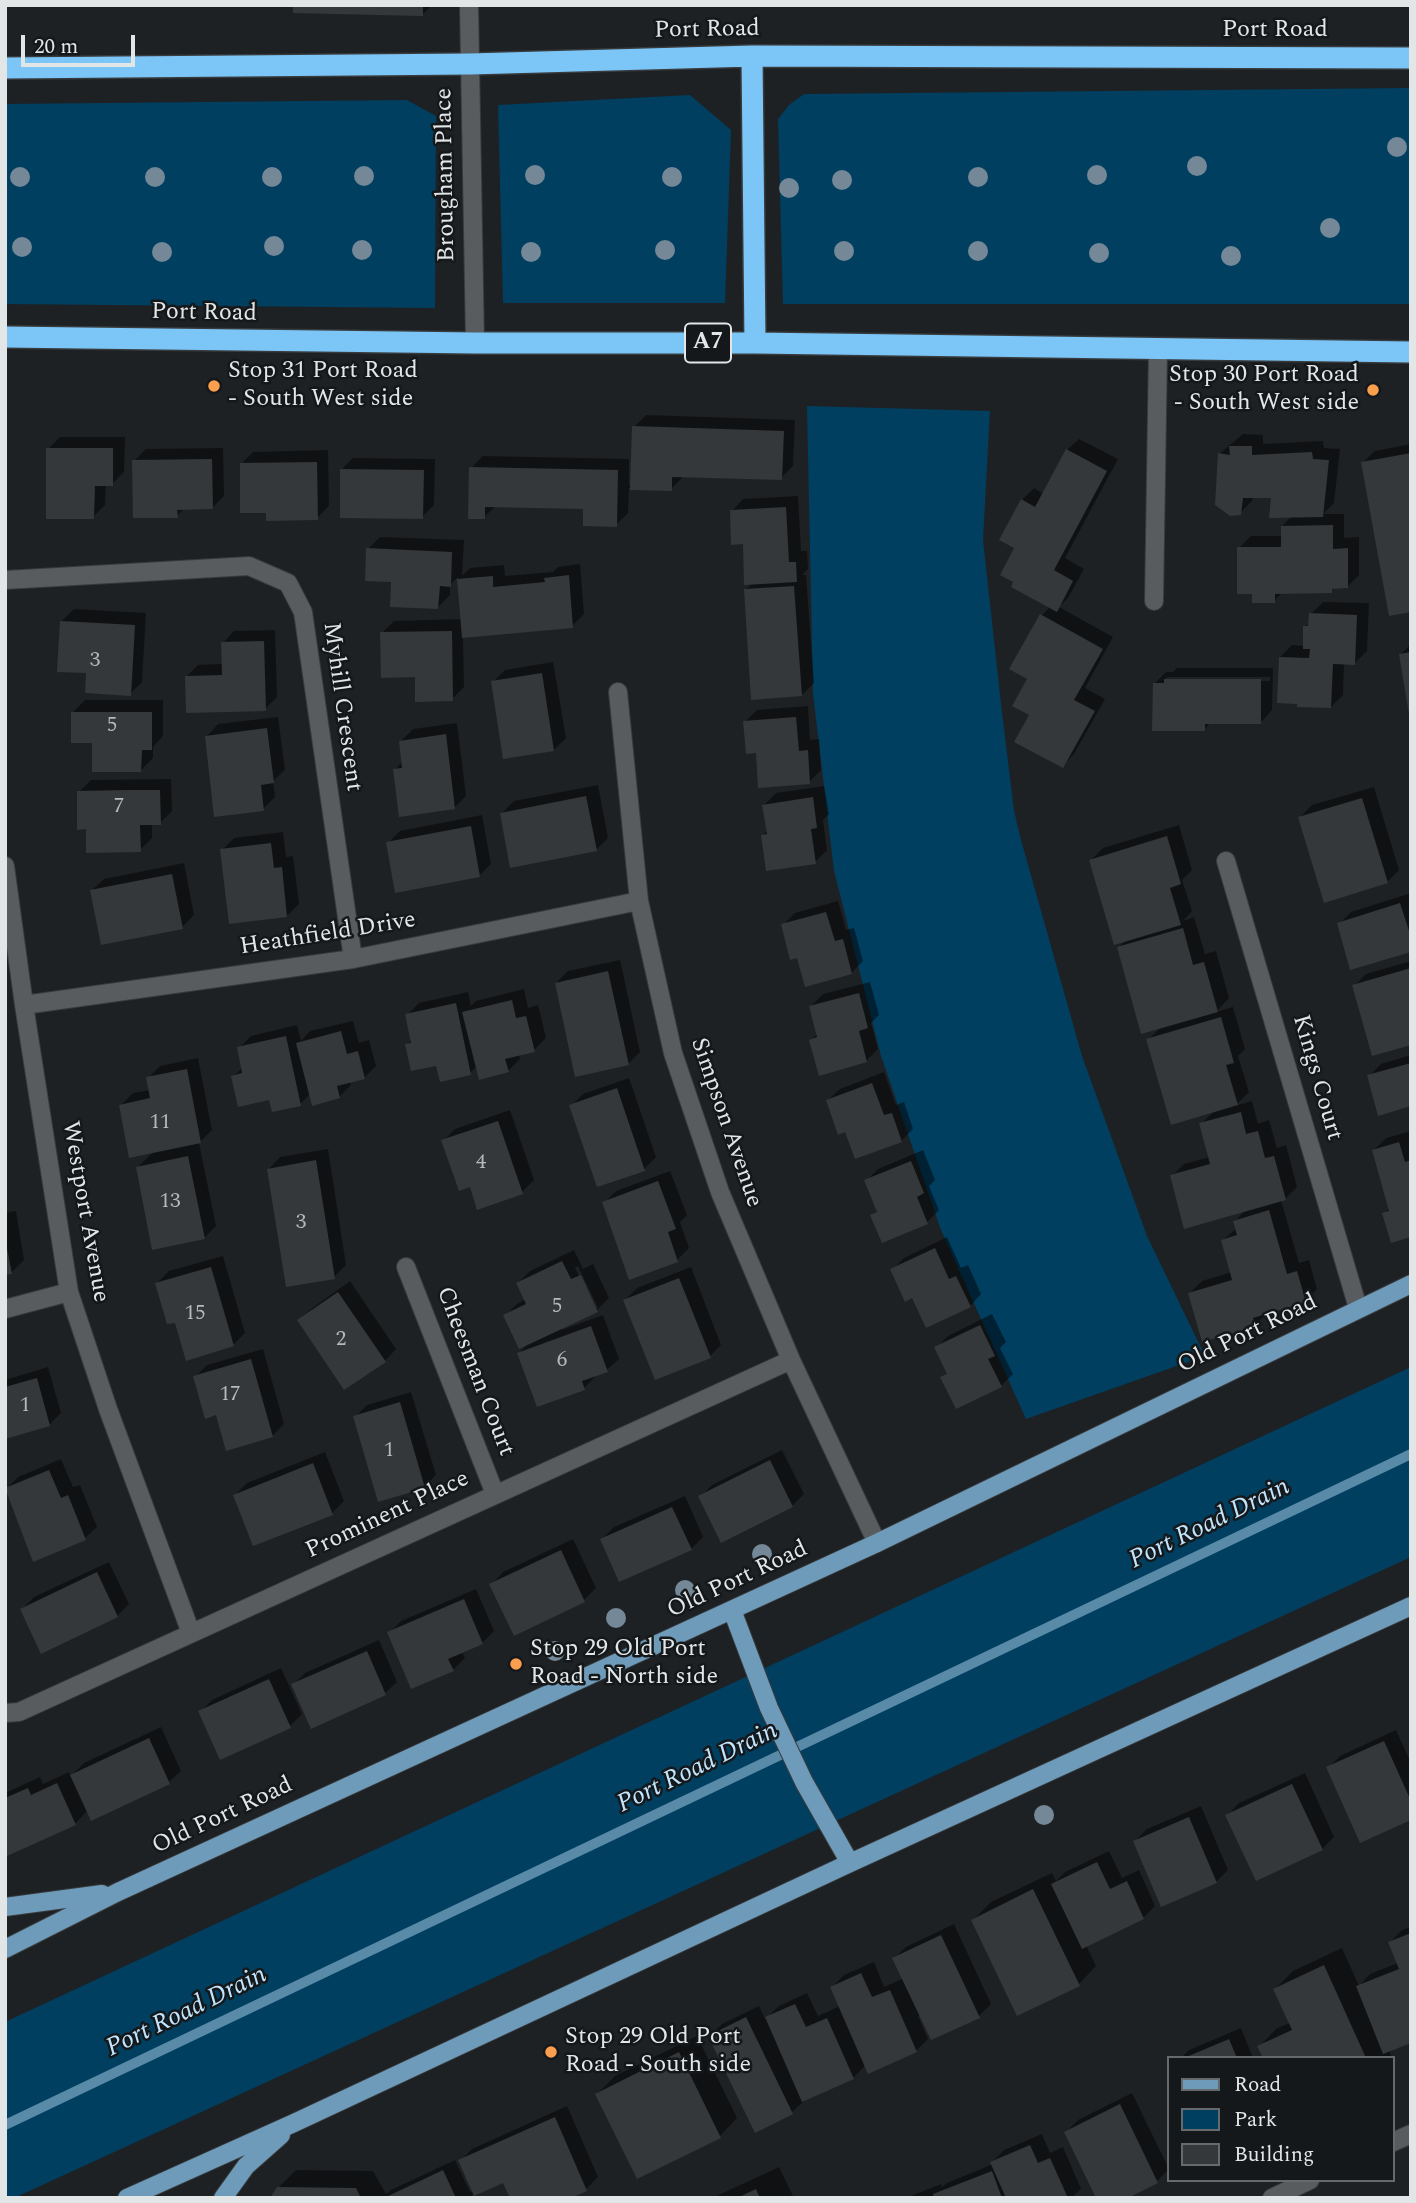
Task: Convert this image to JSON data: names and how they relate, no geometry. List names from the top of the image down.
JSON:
{
  "streets": {
    "highway": ["Port Road", "A7"],
    "main road": ["Old Port Road"],
    "street": [
      "Brougham Place",
      "Myhill Crescent",
      "Heathfield Drive",
      "Kings Court",
      "Simpson Avenue",
      "Westport Avenue",
      "Cheesman Court",
      "Prominent Place"
    ]
  },
  "crossings": [
    ["Port Road", "Brougham Place"],
    ["Myhill Crescent", "Heathfield Drive"],
    ["Heathfield Drive", "Simpson Avenue"],
    ["Heathfield Drive", "Westport Avenue"],
    ["Kings Court", "Old Port Road"],
    ["Simpson Avenue", "Old Port Road"],
    ["Simpson Avenue", "Prominent Place"],
    ["Westport Avenue", "Prominent Place"],
    ["Cheesman Court", "Prominent Place"]
  ],
  "water": ["Port Road Drain"],
  "places": [
    "Stop 31 Port Road - South West side",
    "Stop 30 Port Road - South West side",
    "Stop 29 Old Port Road - North side",
    "Stop 29 Old Port Road - South side"
  ],
  "house_numbers": [
    "3",
    "5",
    "7",
    "11",
    "4",
    "13",
    "3",
    "5",
    "15",
    "2",
    "6",
    "17",
    "1",
    "1"
  ],
  "legend": ["Road", "Park", "Building"],
  "scale_bar": "20 m"
}
